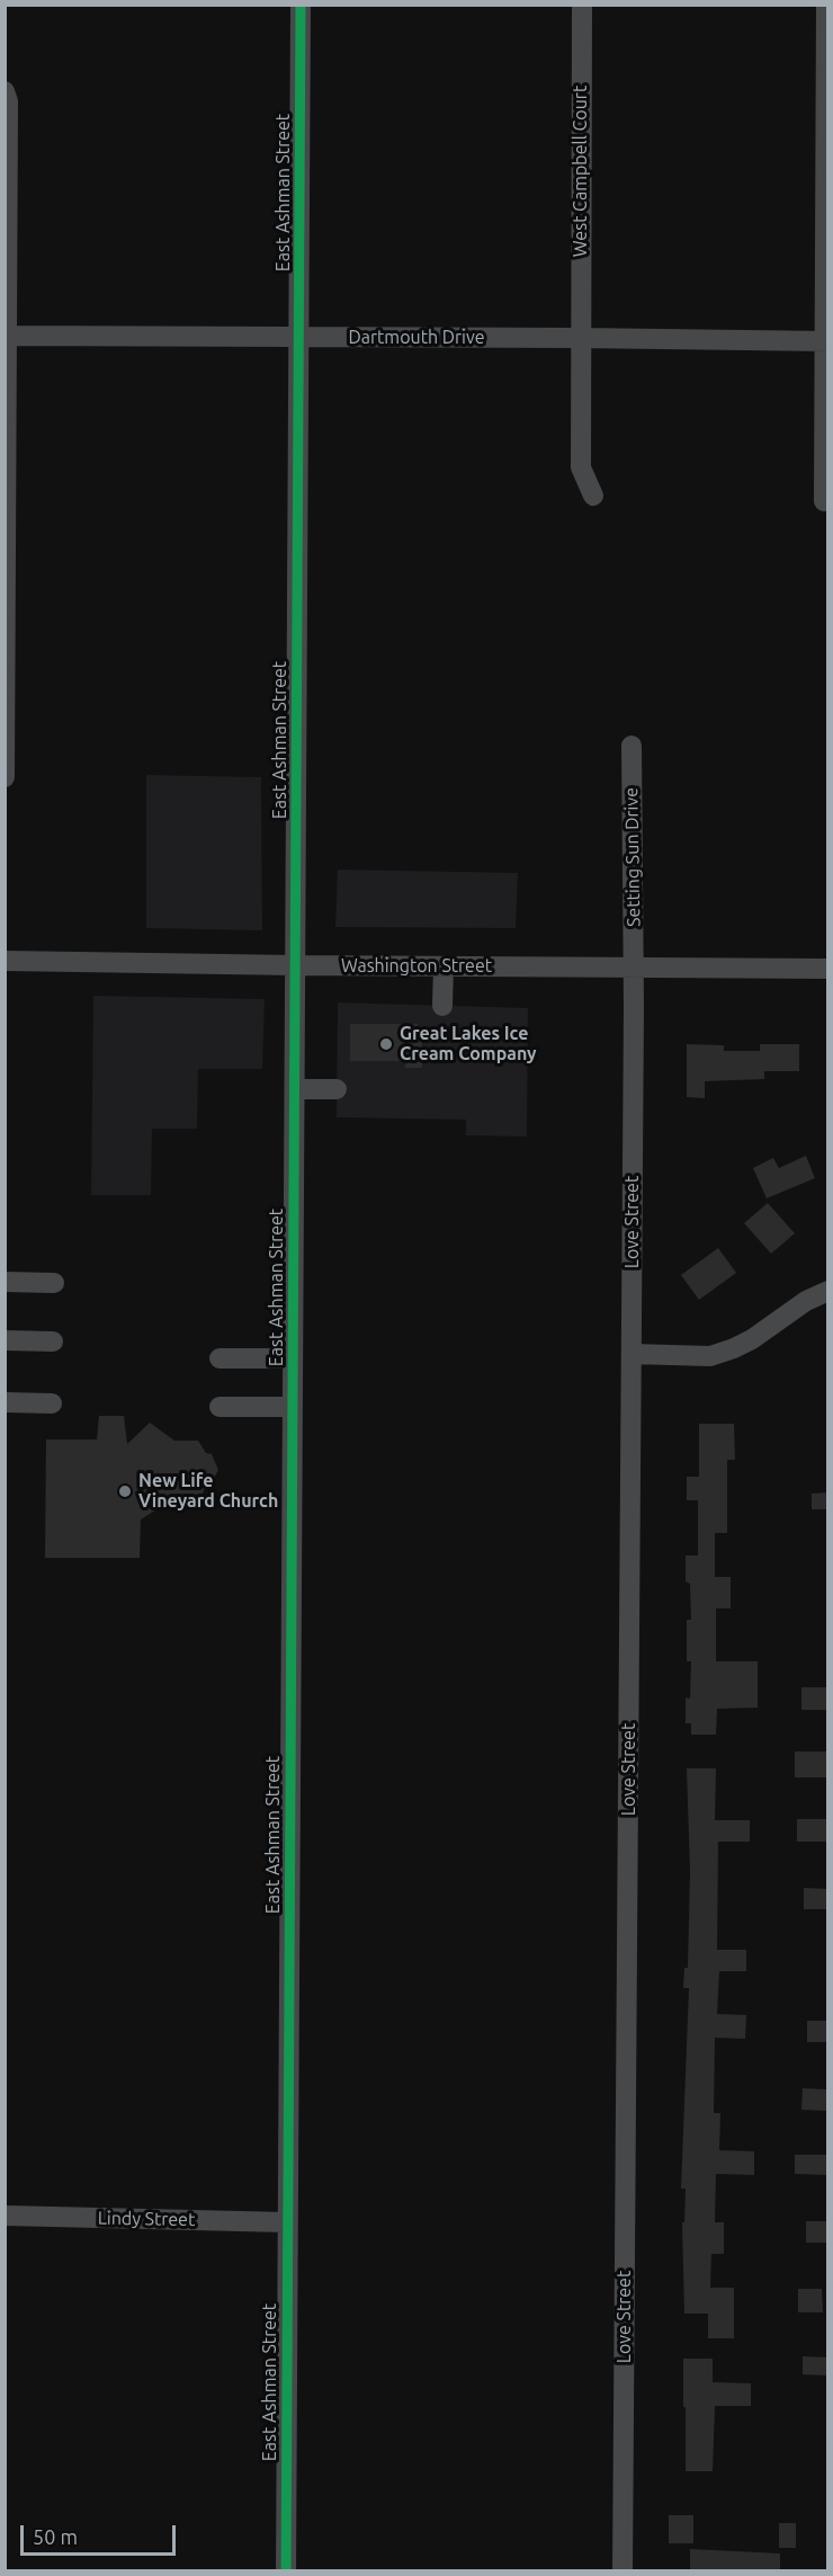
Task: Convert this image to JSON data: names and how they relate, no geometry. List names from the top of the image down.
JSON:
{
  "streets": {
    "street": [
      "West Campbell Court",
      "East Ashman Street",
      "Dartmouth Drive",
      "Setting Sun Drive",
      "Washington Street",
      "Love Street",
      "Lindy Street"
    ]
  },
  "crossings": [
    ["West Campbell Court", "Dartmouth Drive"],
    ["East Ashman Street", "Dartmouth Drive"],
    ["East Ashman Street", "Washington Street"],
    ["East Ashman Street", "Lindy Street"],
    ["Setting Sun Drive", "Washington Street"],
    ["Setting Sun Drive", "Love Street"],
    ["Washington Street", "Love Street"]
  ],
  "places": ["Great Lakes Ice Cream Company", "New Life Vineyard Church"],
  "scale_bar": "50 m"
}
